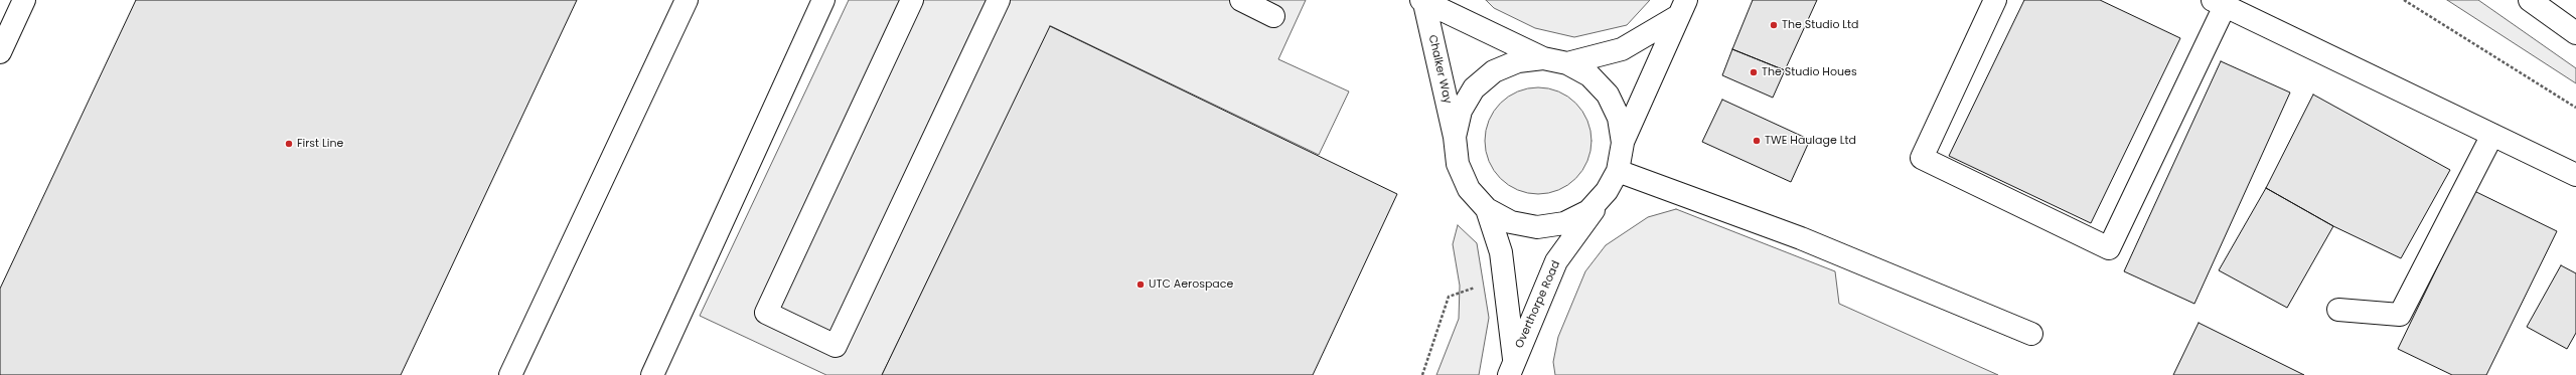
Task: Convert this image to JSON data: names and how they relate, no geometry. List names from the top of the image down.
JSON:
{
  "streets": {
    "street": ["Chalker Way", "Overthorpe Road"]
  },
  "places": [
    "The Studio Ltd",
    "The Studio Houes",
    "TWE Haulage Ltd",
    "First Line",
    "UTC Aerospace"
  ]
}
